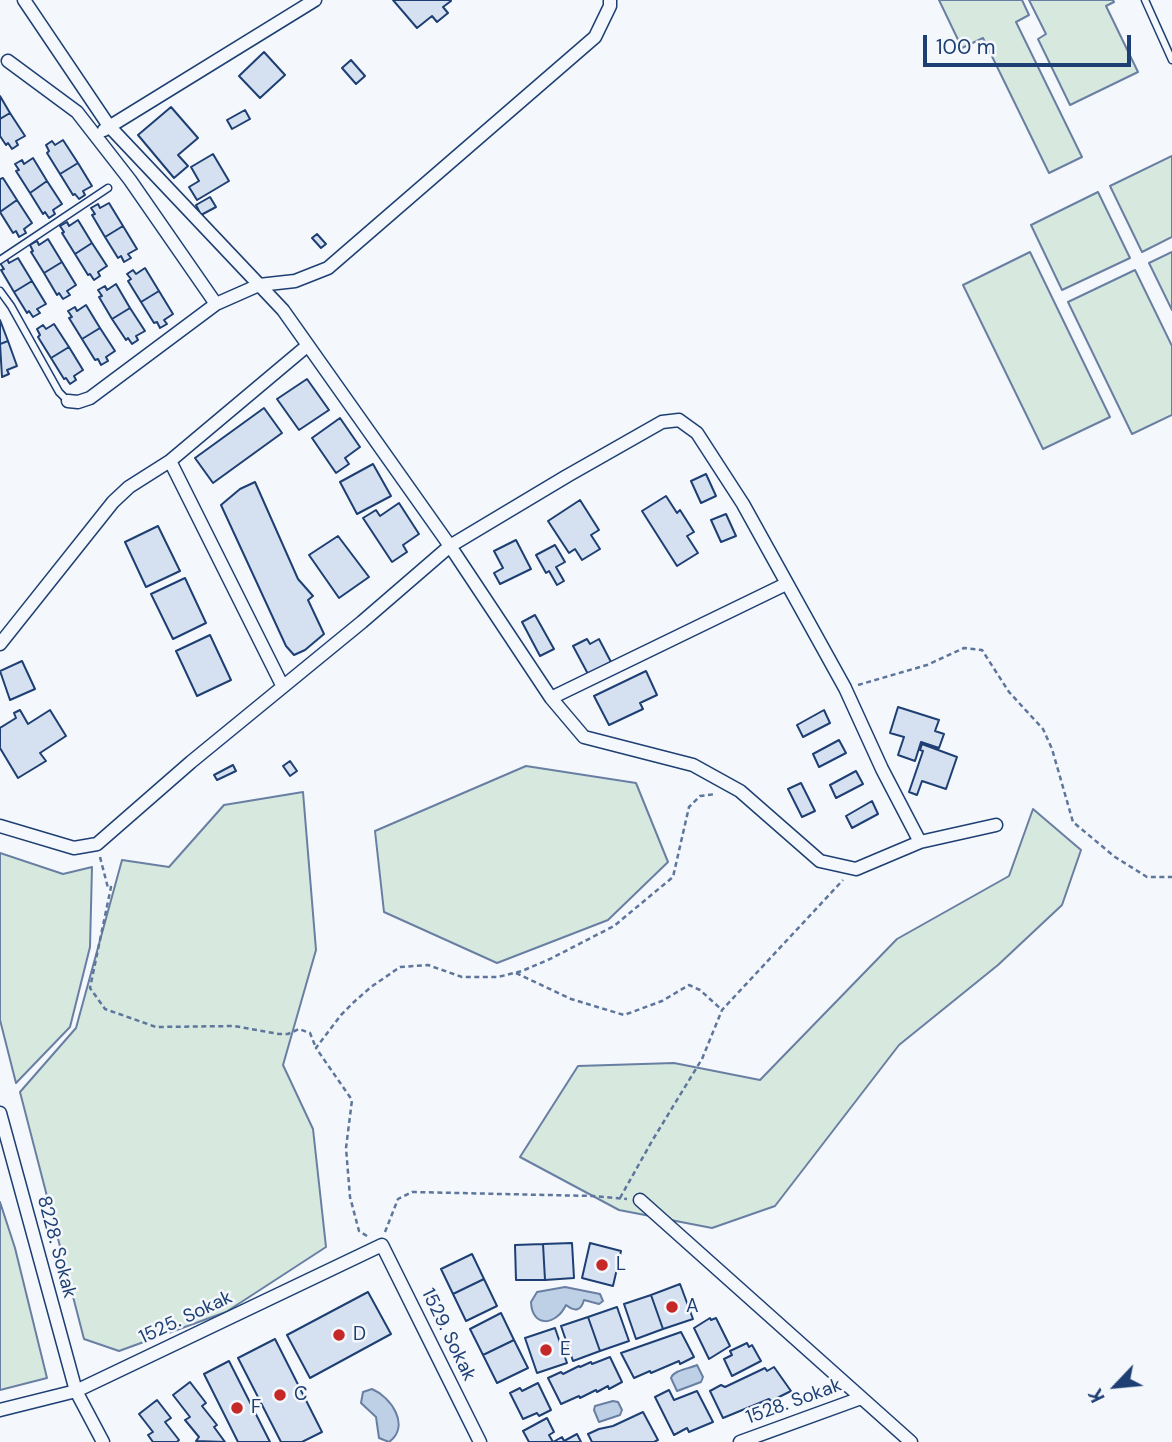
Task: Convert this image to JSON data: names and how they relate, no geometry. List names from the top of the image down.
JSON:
{
  "streets": {
    "street": [
      "8228. Sokak",
      "1525. Sokak",
      "1529. Sokak",
      "1528. Sokak"
    ]
  },
  "crossings": [
    ["8228. Sokak", "1525. Sokak"],
    ["1525. Sokak", "1529. Sokak"]
  ],
  "places": [
    "L",
    "A",
    "D",
    "E",
    "C",
    "F"
  ],
  "scale_bar": "100 m",
  "north": "bottom left"
}
